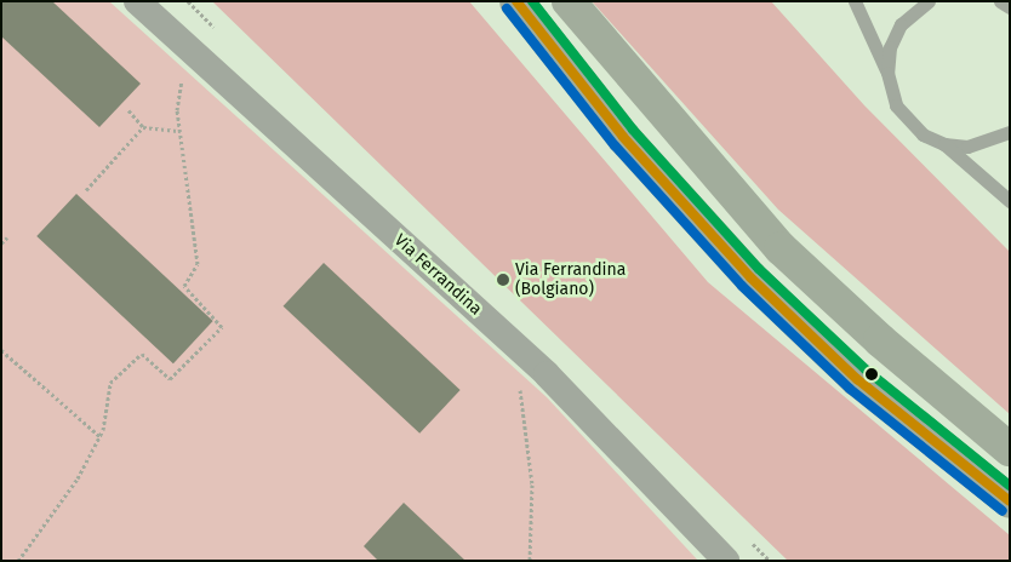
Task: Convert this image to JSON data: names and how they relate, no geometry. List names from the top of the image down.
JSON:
{
  "streets": {
    "street": ["Via Ferrandina"]
  },
  "places": ["Via Ferrandina (Bolgiano)"]
}
